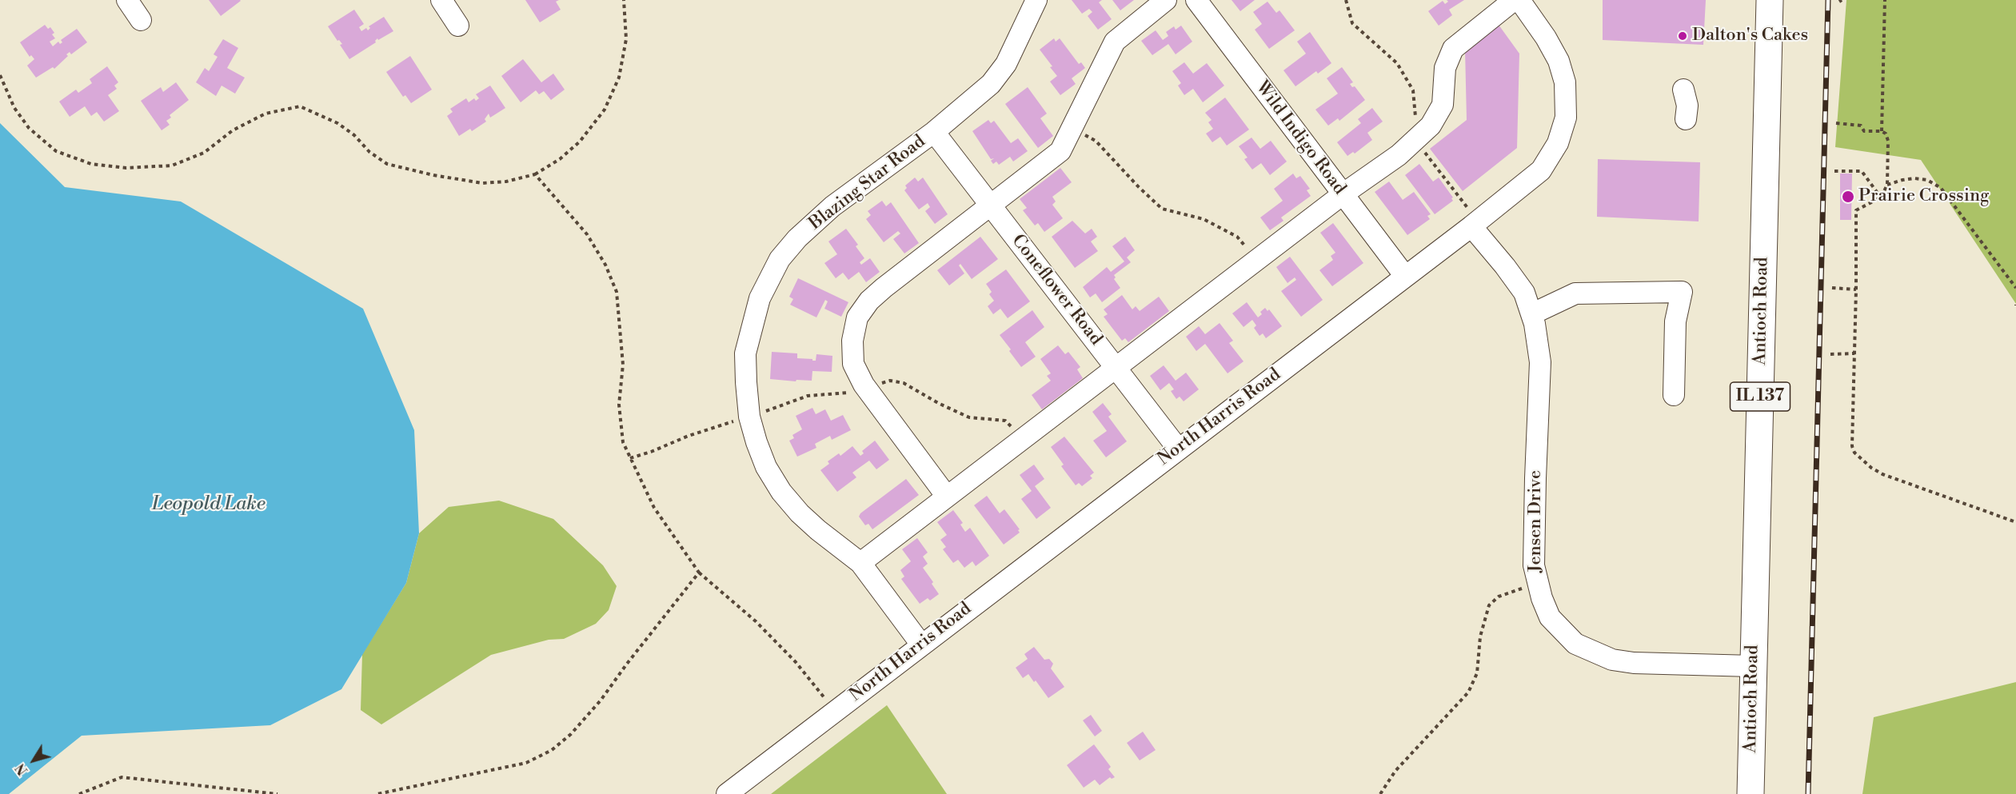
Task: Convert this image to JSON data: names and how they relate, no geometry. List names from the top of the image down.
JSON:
{
  "streets": {
    "main road": ["Antioch Road", "IL 137"],
    "street": [
      "Wild Indigo Road",
      "Blazing Star Road",
      "Coneflower Road",
      "North Harris Road",
      "Jensen Drive"
    ]
  },
  "crossings": [
    ["Wild Indigo Road", "North Harris Road"],
    ["Blazing Star Road", "Coneflower Road"],
    ["Blazing Star Road", "North Harris Road"],
    ["Coneflower Road", "North Harris Road"],
    ["Antioch Road", "Jensen Drive"],
    ["North Harris Road", "Jensen Drive"]
  ],
  "water": ["Leopold Lake"],
  "places": ["Dalton's Cakes", "Prairie Crossing"],
  "north": "bottom left"
}
